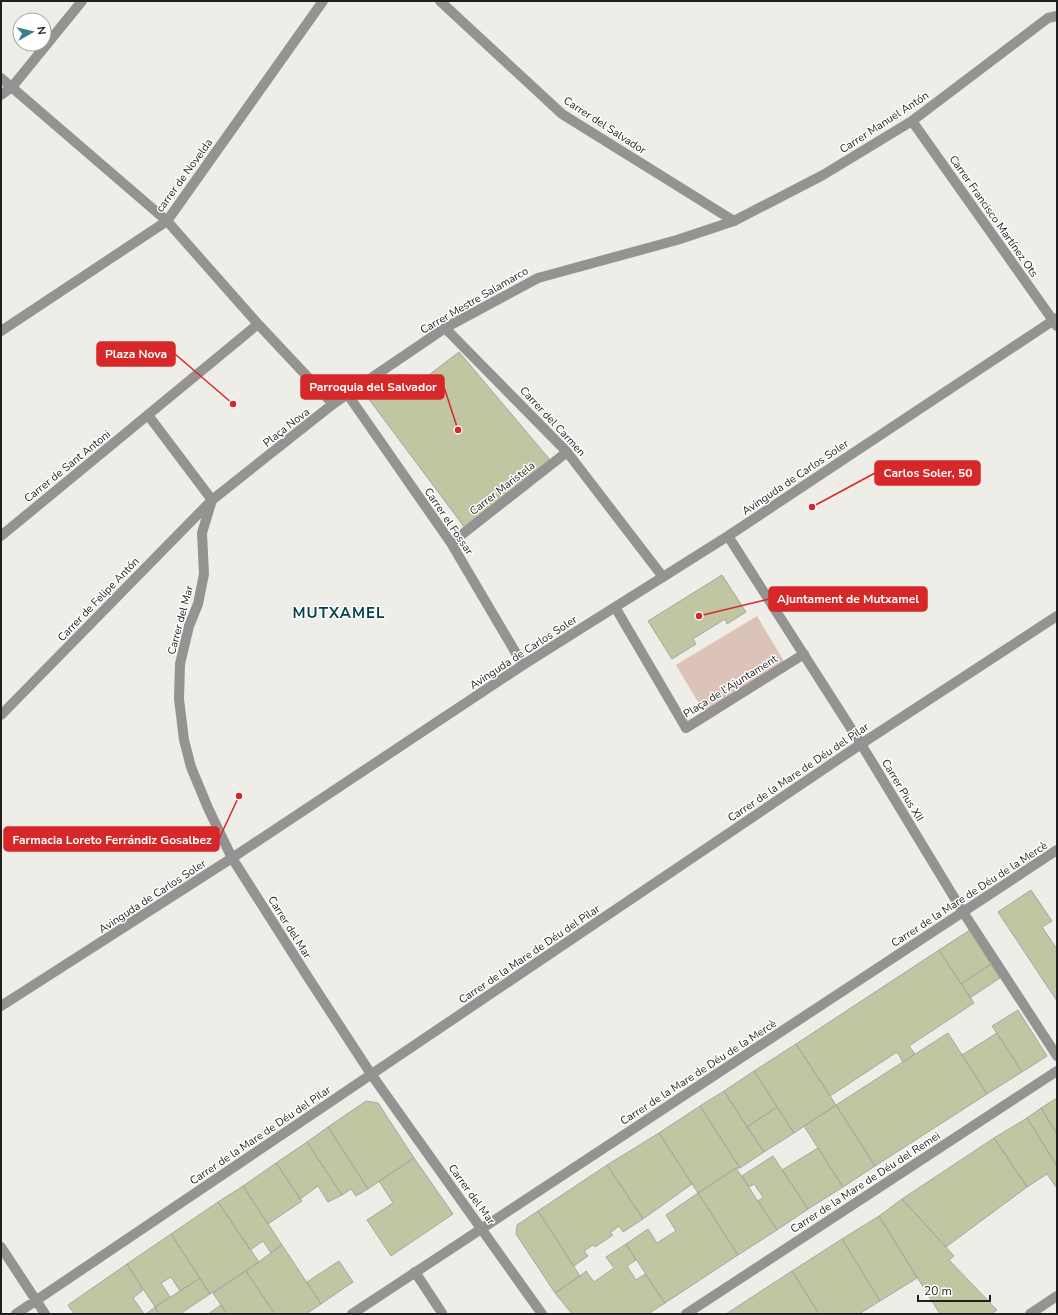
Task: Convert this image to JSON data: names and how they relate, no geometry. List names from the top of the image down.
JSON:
{
  "streets": {
    "street": [
      "Carrer Manuel Antón",
      "Carrer del Salvador",
      "carrer de Novelda",
      "Carrer Francisco Martínez Ots",
      "Carrer Mestre Salamarco",
      "Carrer del Carmen",
      "Plaça Nova",
      "Carrer de Sant Antoni",
      "Avinguda de Carlos Soler",
      "Carrer Maristela",
      "Carrer el Fossar",
      "Carrer de Felipe Antón",
      "Carrer del Mar",
      "Plaça de l'Ajuntament",
      "Carrer de la Mare de Déu del Pilar",
      "Carrer Pius XII",
      "Carrer de la Mare de Déu de la Mercè",
      "Carrer de la Mare de Déu del Remei"
    ]
  },
  "crossings": [
    ["Carrer Manuel Antón", "Carrer del Salvador"],
    ["Carrer Manuel Antón", "Carrer Francisco Martínez Ots"],
    ["Carrer Manuel Antón", "Carrer Mestre Salamarco"],
    ["Carrer del Salvador", "Carrer Mestre Salamarco"],
    ["Carrer Francisco Martínez Ots", "Avinguda de Carlos Soler"],
    ["Carrer Mestre Salamarco", "Carrer del Carmen"],
    ["Carrer Mestre Salamarco", "Plaça Nova"],
    ["Carrer Mestre Salamarco", "Carrer el Fossar"],
    ["Carrer del Carmen", "Avinguda de Carlos Soler"],
    ["Carrer del Carmen", "Carrer Maristela"],
    ["Plaça Nova", "Carrer de Felipe Antón"],
    ["Plaça Nova", "Carrer del Mar"],
    ["Avinguda de Carlos Soler", "Carrer el Fossar"],
    ["Avinguda de Carlos Soler", "Carrer del Mar"],
    ["Avinguda de Carlos Soler", "Plaça de l'Ajuntament"],
    ["Avinguda de Carlos Soler", "Carrer Pius XII"],
    ["Carrer Maristela", "Carrer el Fossar"],
    ["Carrer de Felipe Antón", "Carrer del Mar"],
    ["Carrer del Mar", "Carrer de la Mare de Déu del Pilar"],
    ["Carrer del Mar", "Carrer de la Mare de Déu de la Mercè"],
    ["Plaça de l'Ajuntament", "Carrer Pius XII"],
    ["Carrer de la Mare de Déu del Pilar", "Carrer Pius XII"],
    ["Carrer Pius XII", "Carrer de la Mare de Déu de la Mercè"]
  ],
  "districts": ["MUTXAMEL"],
  "places": [
    "Plaza Nova",
    "Parroquia del Salvador",
    "Carlos Soler, 50",
    "Ajuntament de Mutxamel",
    "Farmacia Loreto Ferrándiz Gosalbez"
  ],
  "scale_bar": "20 m",
  "north": "right"
}
